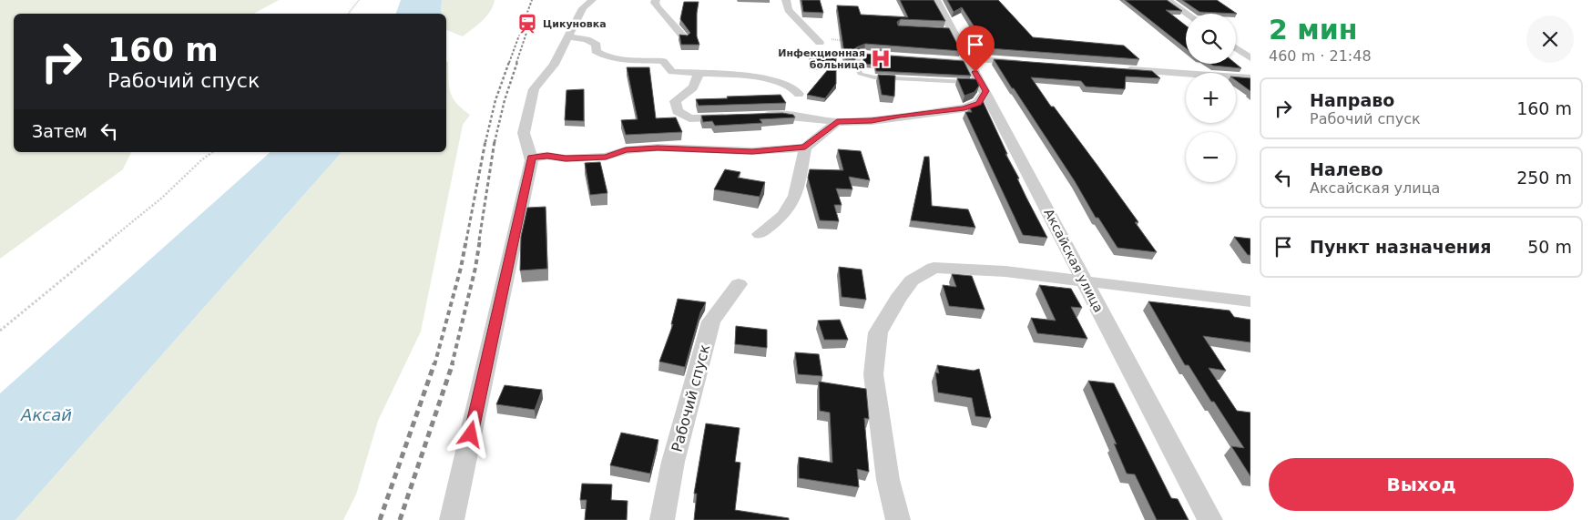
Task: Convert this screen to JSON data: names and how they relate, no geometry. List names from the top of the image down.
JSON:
{
  "streets": {
    "street": ["Аксайская улица", "Рабочий спуск"]
  },
  "water": ["Аксай"],
  "places": {
    "station": ["Цикуновка"],
    "hospital": ["Инфекционная больница"]
  },
  "page": {
    "heading": ["2 мин", "460 m · 21:48"],
    "map_buttons": ["+", "−"],
    "turn": ["160 m", "Рабочий спуск"],
    "list": [
      {
        "name": "Направо",
        "note": "Рабочий спуск",
        "value": "160 m"
      },
      {
        "name": "Налево",
        "note": "Аксайская улица",
        "value": "250 m"
      },
      {
        "name": "Пункт назначения",
        "value": "50 m"
      }
    ],
    "then": "Затем",
    "buttons": "Выход"
  }
}
